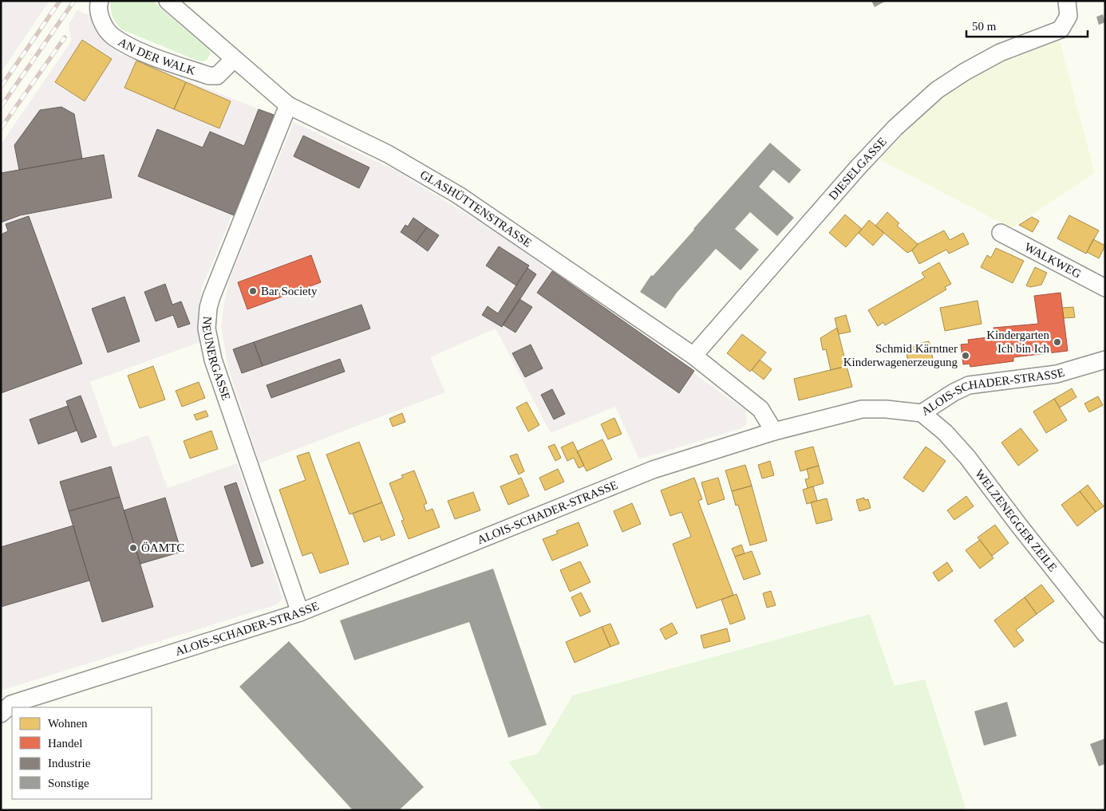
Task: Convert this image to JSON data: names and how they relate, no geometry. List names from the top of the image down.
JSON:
{
  "streets": {
    "street": [
      "AN DER WALK",
      "DIESELGASSE",
      "GLASHÜTTENSTRASSE",
      "WALKWEG",
      "NEUNERGASSE",
      "ALOIS-SCHADER-STRASSE",
      "WELZENEGGER ZEILE"
    ]
  },
  "crossings": [
    ["AN DER WALK", "GLASHÜTTENSTRASSE"],
    ["DIESELGASSE", "GLASHÜTTENSTRASSE"],
    ["GLASHÜTTENSTRASSE", "NEUNERGASSE"],
    ["GLASHÜTTENSTRASSE", "ALOIS-SCHADER-STRASSE"],
    ["NEUNERGASSE", "ALOIS-SCHADER-STRASSE"],
    ["ALOIS-SCHADER-STRASSE", "WELZENEGGER ZEILE"]
  ],
  "places": [
    "Bar Society",
    "Kindergarten Ich bin Ich",
    "Schmid Kärntner Kinderwagenerzeugung",
    "ÖAMTC"
  ],
  "legend": [
    "Wohnen",
    "Handel",
    "Industrie",
    "Sonstige"
  ],
  "scale_bar": "50 m"
}
